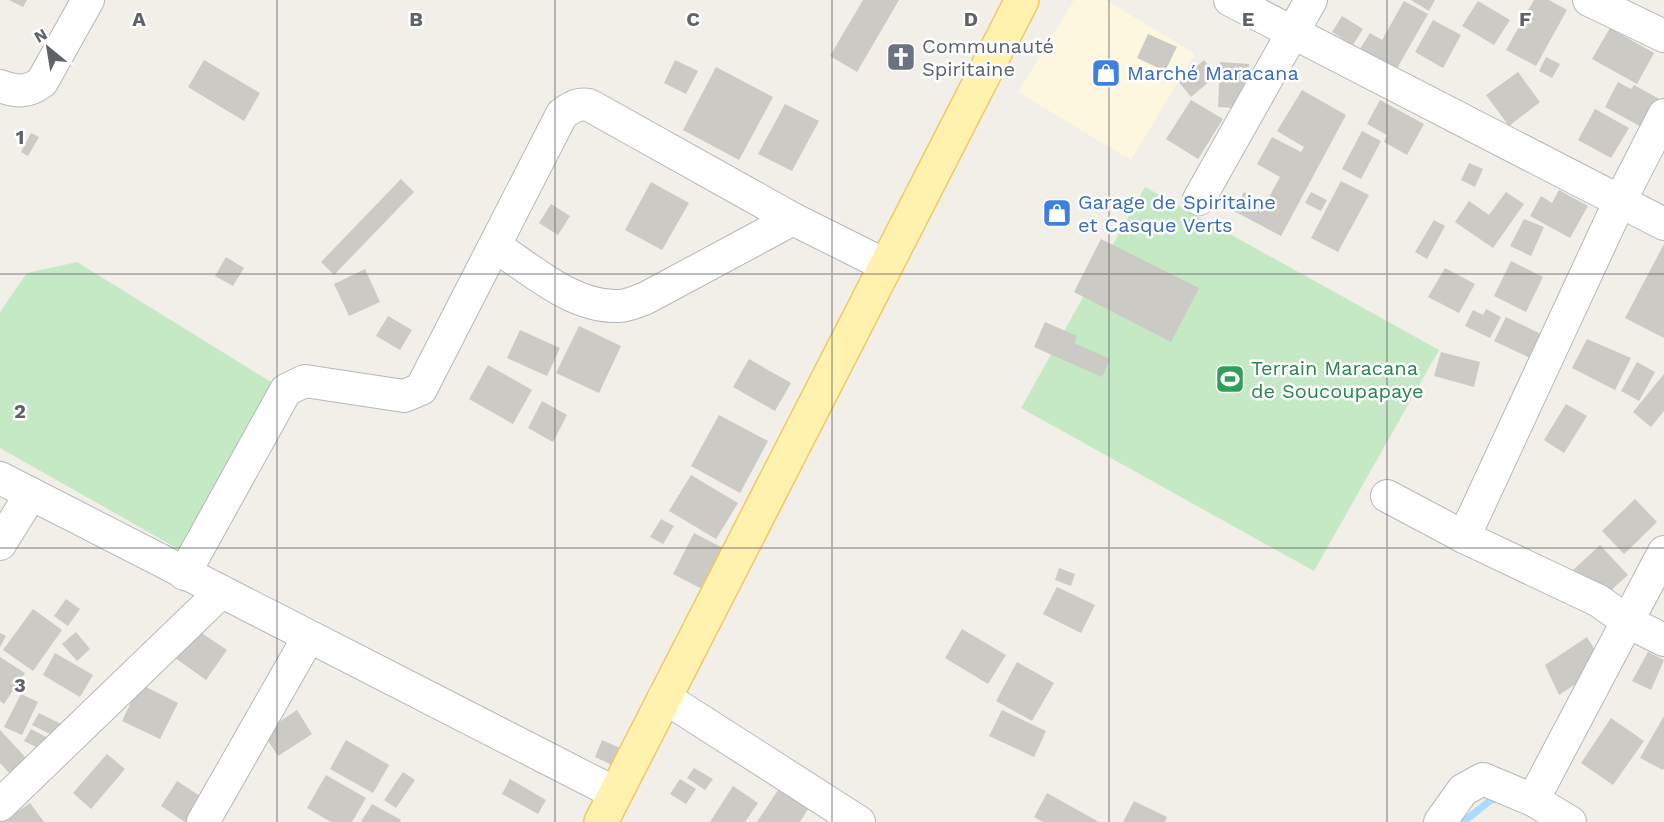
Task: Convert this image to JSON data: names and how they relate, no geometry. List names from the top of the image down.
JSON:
{
  "places": {
    "church": ["Communauté Spiritaine"],
    "shop": ["Marché Maracana", "Garage de Spiritaine et Casque Verts"],
    "sports": ["Terrain Maracana de Soucoupapaye"]
  },
  "north": "top left",
  "grid": {
    "columns": [
      "A",
      "B",
      "C",
      "D",
      "E",
      "F"
    ],
    "rows": ["1", "2", "3"]
  }
}
